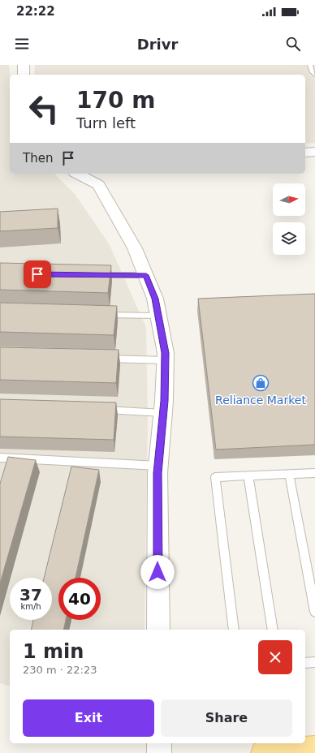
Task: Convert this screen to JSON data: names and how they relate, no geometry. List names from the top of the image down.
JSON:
{
  "places": {
    "shop": ["Reliance Market"]
  },
  "north": "right",
  "page": {
    "status": "22:22",
    "header": "Drivr",
    "turn": ["170 m", "Turn left"],
    "then": "Then",
    "speed": "37 km/h",
    "limit": "40",
    "heading": ["1 min", "230 m · 22:23"],
    "buttons": ["Exit", "Share"]
  }
}
